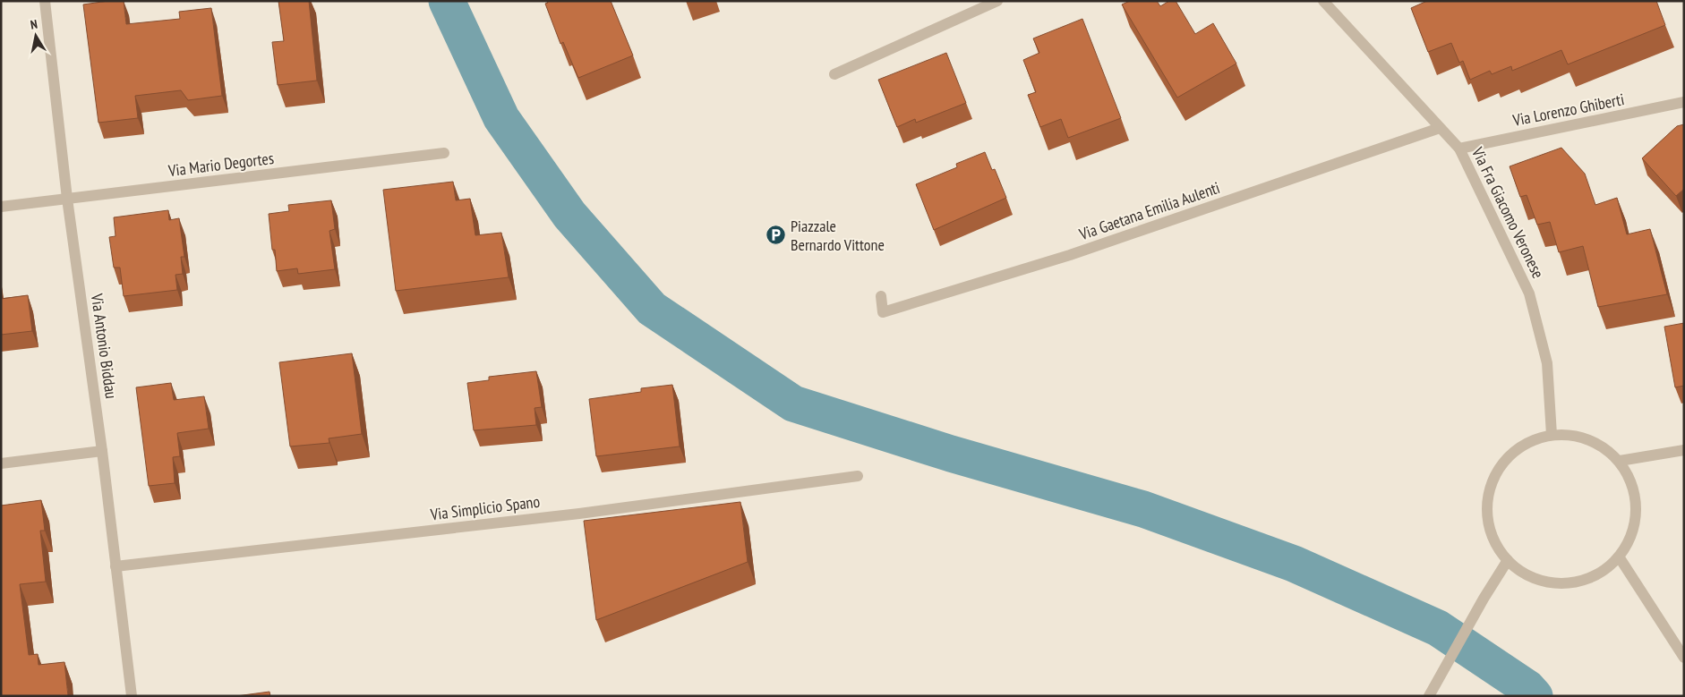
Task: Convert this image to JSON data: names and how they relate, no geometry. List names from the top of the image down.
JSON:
{
  "streets": {
    "street": [
      "Via Lorenzo Ghiberti",
      "Via Mario Degortes",
      "Via Gaetana Emilia Aulenti",
      "Via Fra Giacomo Veronese",
      "Via Antonio Biddau",
      "Via Simplicio Spano"
    ]
  },
  "crossings": [
    ["Via Lorenzo Ghiberti", "Via Fra Giacomo Veronese"],
    ["Via Mario Degortes", "Via Antonio Biddau"],
    ["Via Gaetana Emilia Aulenti", "Via Fra Giacomo Veronese"],
    ["Via Antonio Biddau", "Via Simplicio Spano"]
  ],
  "places": {
    "parking": ["Piazzale Bernardo Vittone"]
  },
  "north": "top"
}
